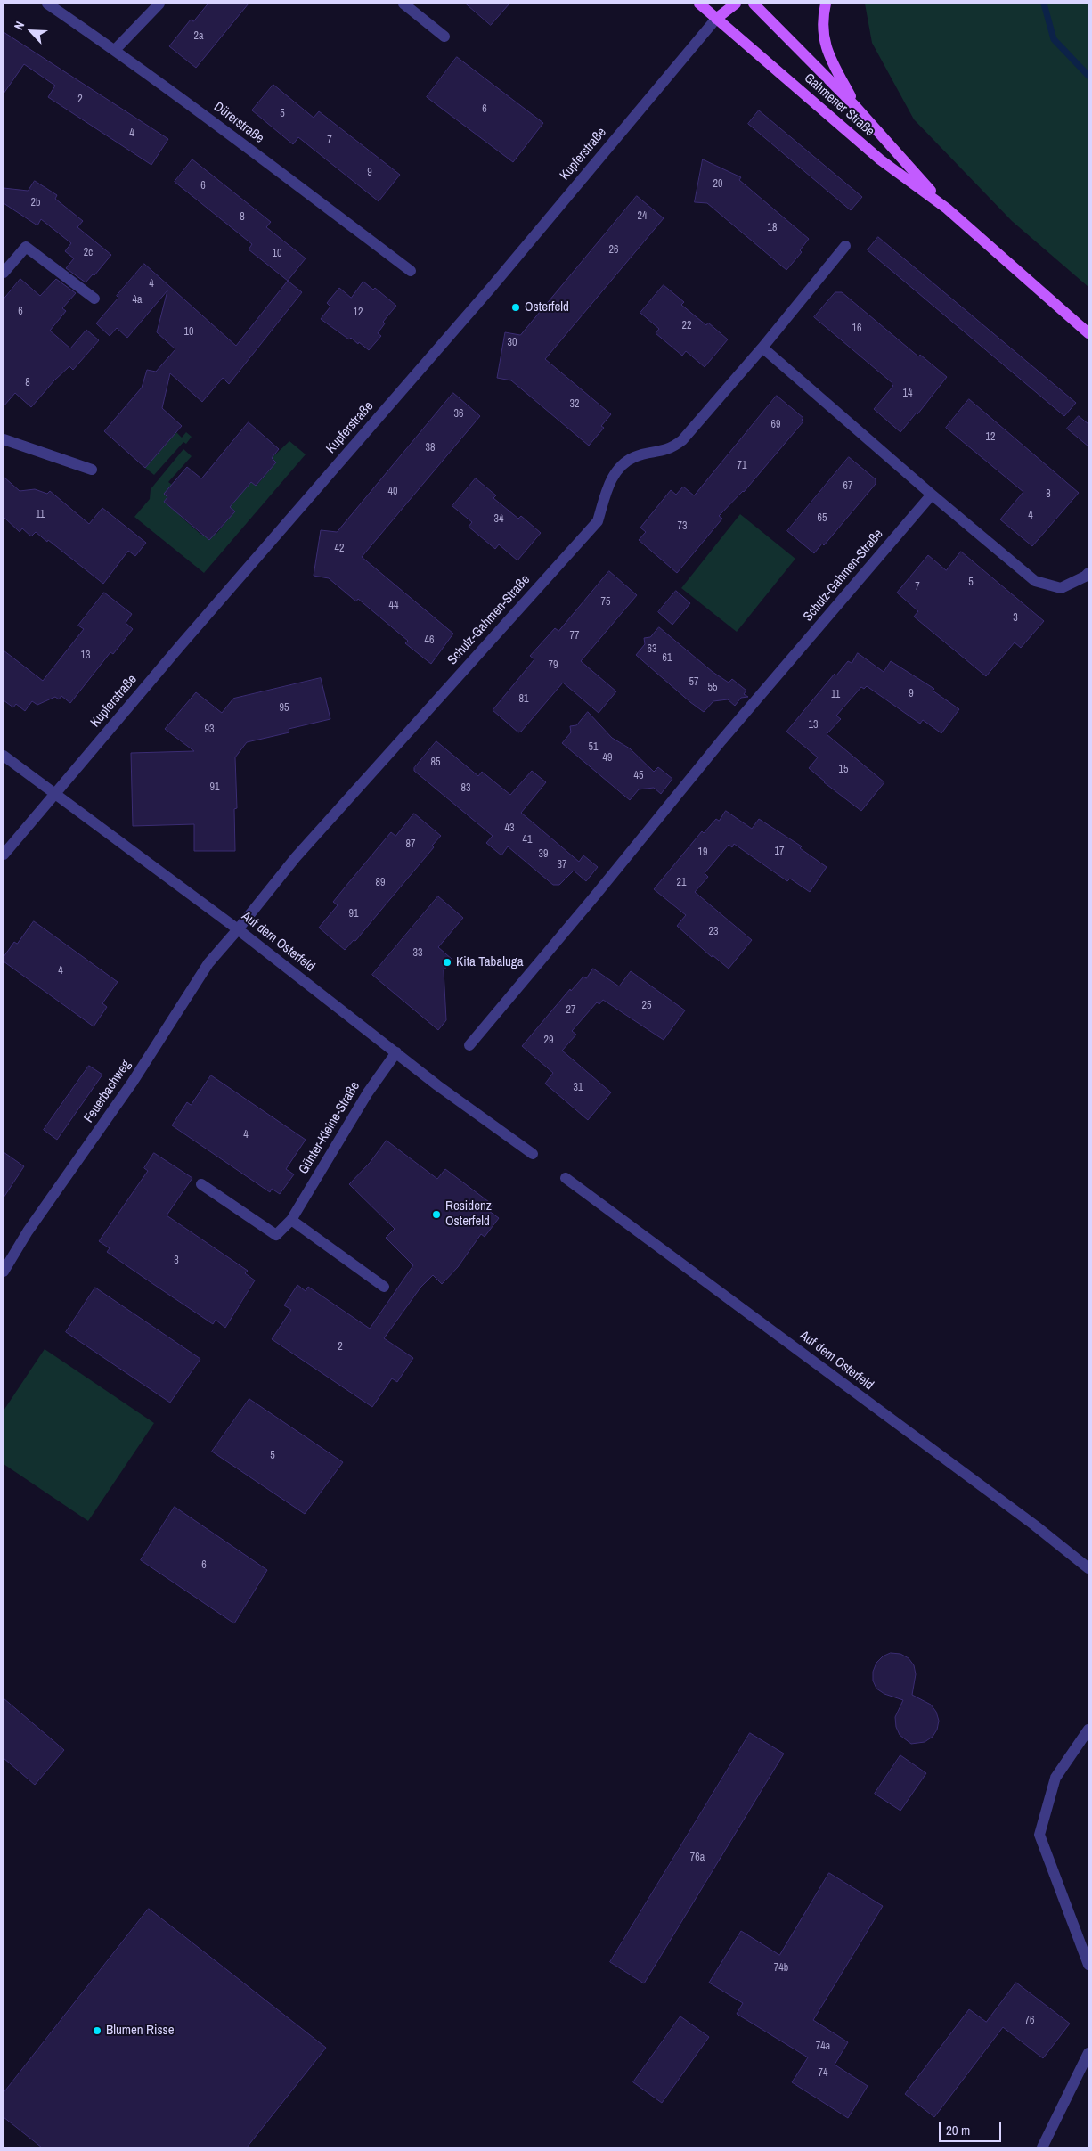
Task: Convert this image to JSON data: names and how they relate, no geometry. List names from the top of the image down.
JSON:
{
  "streets": {
    "main road": ["Gahmener Straße"],
    "street": [
      "Dürerstraße",
      "Kupferstraße",
      "Schulz-Gahmen-Straße",
      "Auf dem Osterfeld",
      "Feuerbachweg",
      "Günter-Kleine-Straße"
    ]
  },
  "crossings": [
    ["Gahmener Straße", "Kupferstraße"],
    ["Kupferstraße", "Auf dem Osterfeld"],
    ["Schulz-Gahmen-Straße", "Auf dem Osterfeld"],
    ["Schulz-Gahmen-Straße", "Feuerbachweg"],
    ["Auf dem Osterfeld", "Feuerbachweg"],
    ["Auf dem Osterfeld", "Günter-Kleine-Straße"]
  ],
  "places": [
    "Osterfeld",
    "Kita Tabaluga",
    "Residenz Osterfeld",
    "Blumen Risse"
  ],
  "house_numbers": [
    "2a",
    "2",
    "6",
    "5",
    "4",
    "7",
    "9",
    "20",
    "6",
    "2b",
    "24",
    "8",
    "18",
    "26",
    "2c",
    "10",
    "4",
    "4a",
    "6",
    "12",
    "22",
    "16",
    "10",
    "30",
    "8",
    "14",
    "32",
    "36",
    "69",
    "12",
    "38",
    "71",
    "67",
    "40",
    "8",
    "11",
    "4",
    "65",
    "34",
    "73",
    "42",
    "5",
    "7",
    "75",
    "44",
    "3",
    "77",
    "46",
    "63",
    "13",
    "61",
    "79",
    "57",
    "55",
    "9",
    "11",
    "81",
    "95",
    "13",
    "93",
    "51",
    "49",
    "85",
    "15",
    "45",
    "91",
    "83",
    "43",
    "41",
    "87",
    "17",
    "19",
    "39",
    "37",
    "89",
    "21",
    "91",
    "23",
    "33",
    "4",
    "25",
    "27",
    "29",
    "31",
    "4",
    "3",
    "2",
    "5",
    "6",
    "76a",
    "74b",
    "76",
    "74a",
    "74"
  ],
  "scale_bar": "20 m",
  "north": "top left"
}
